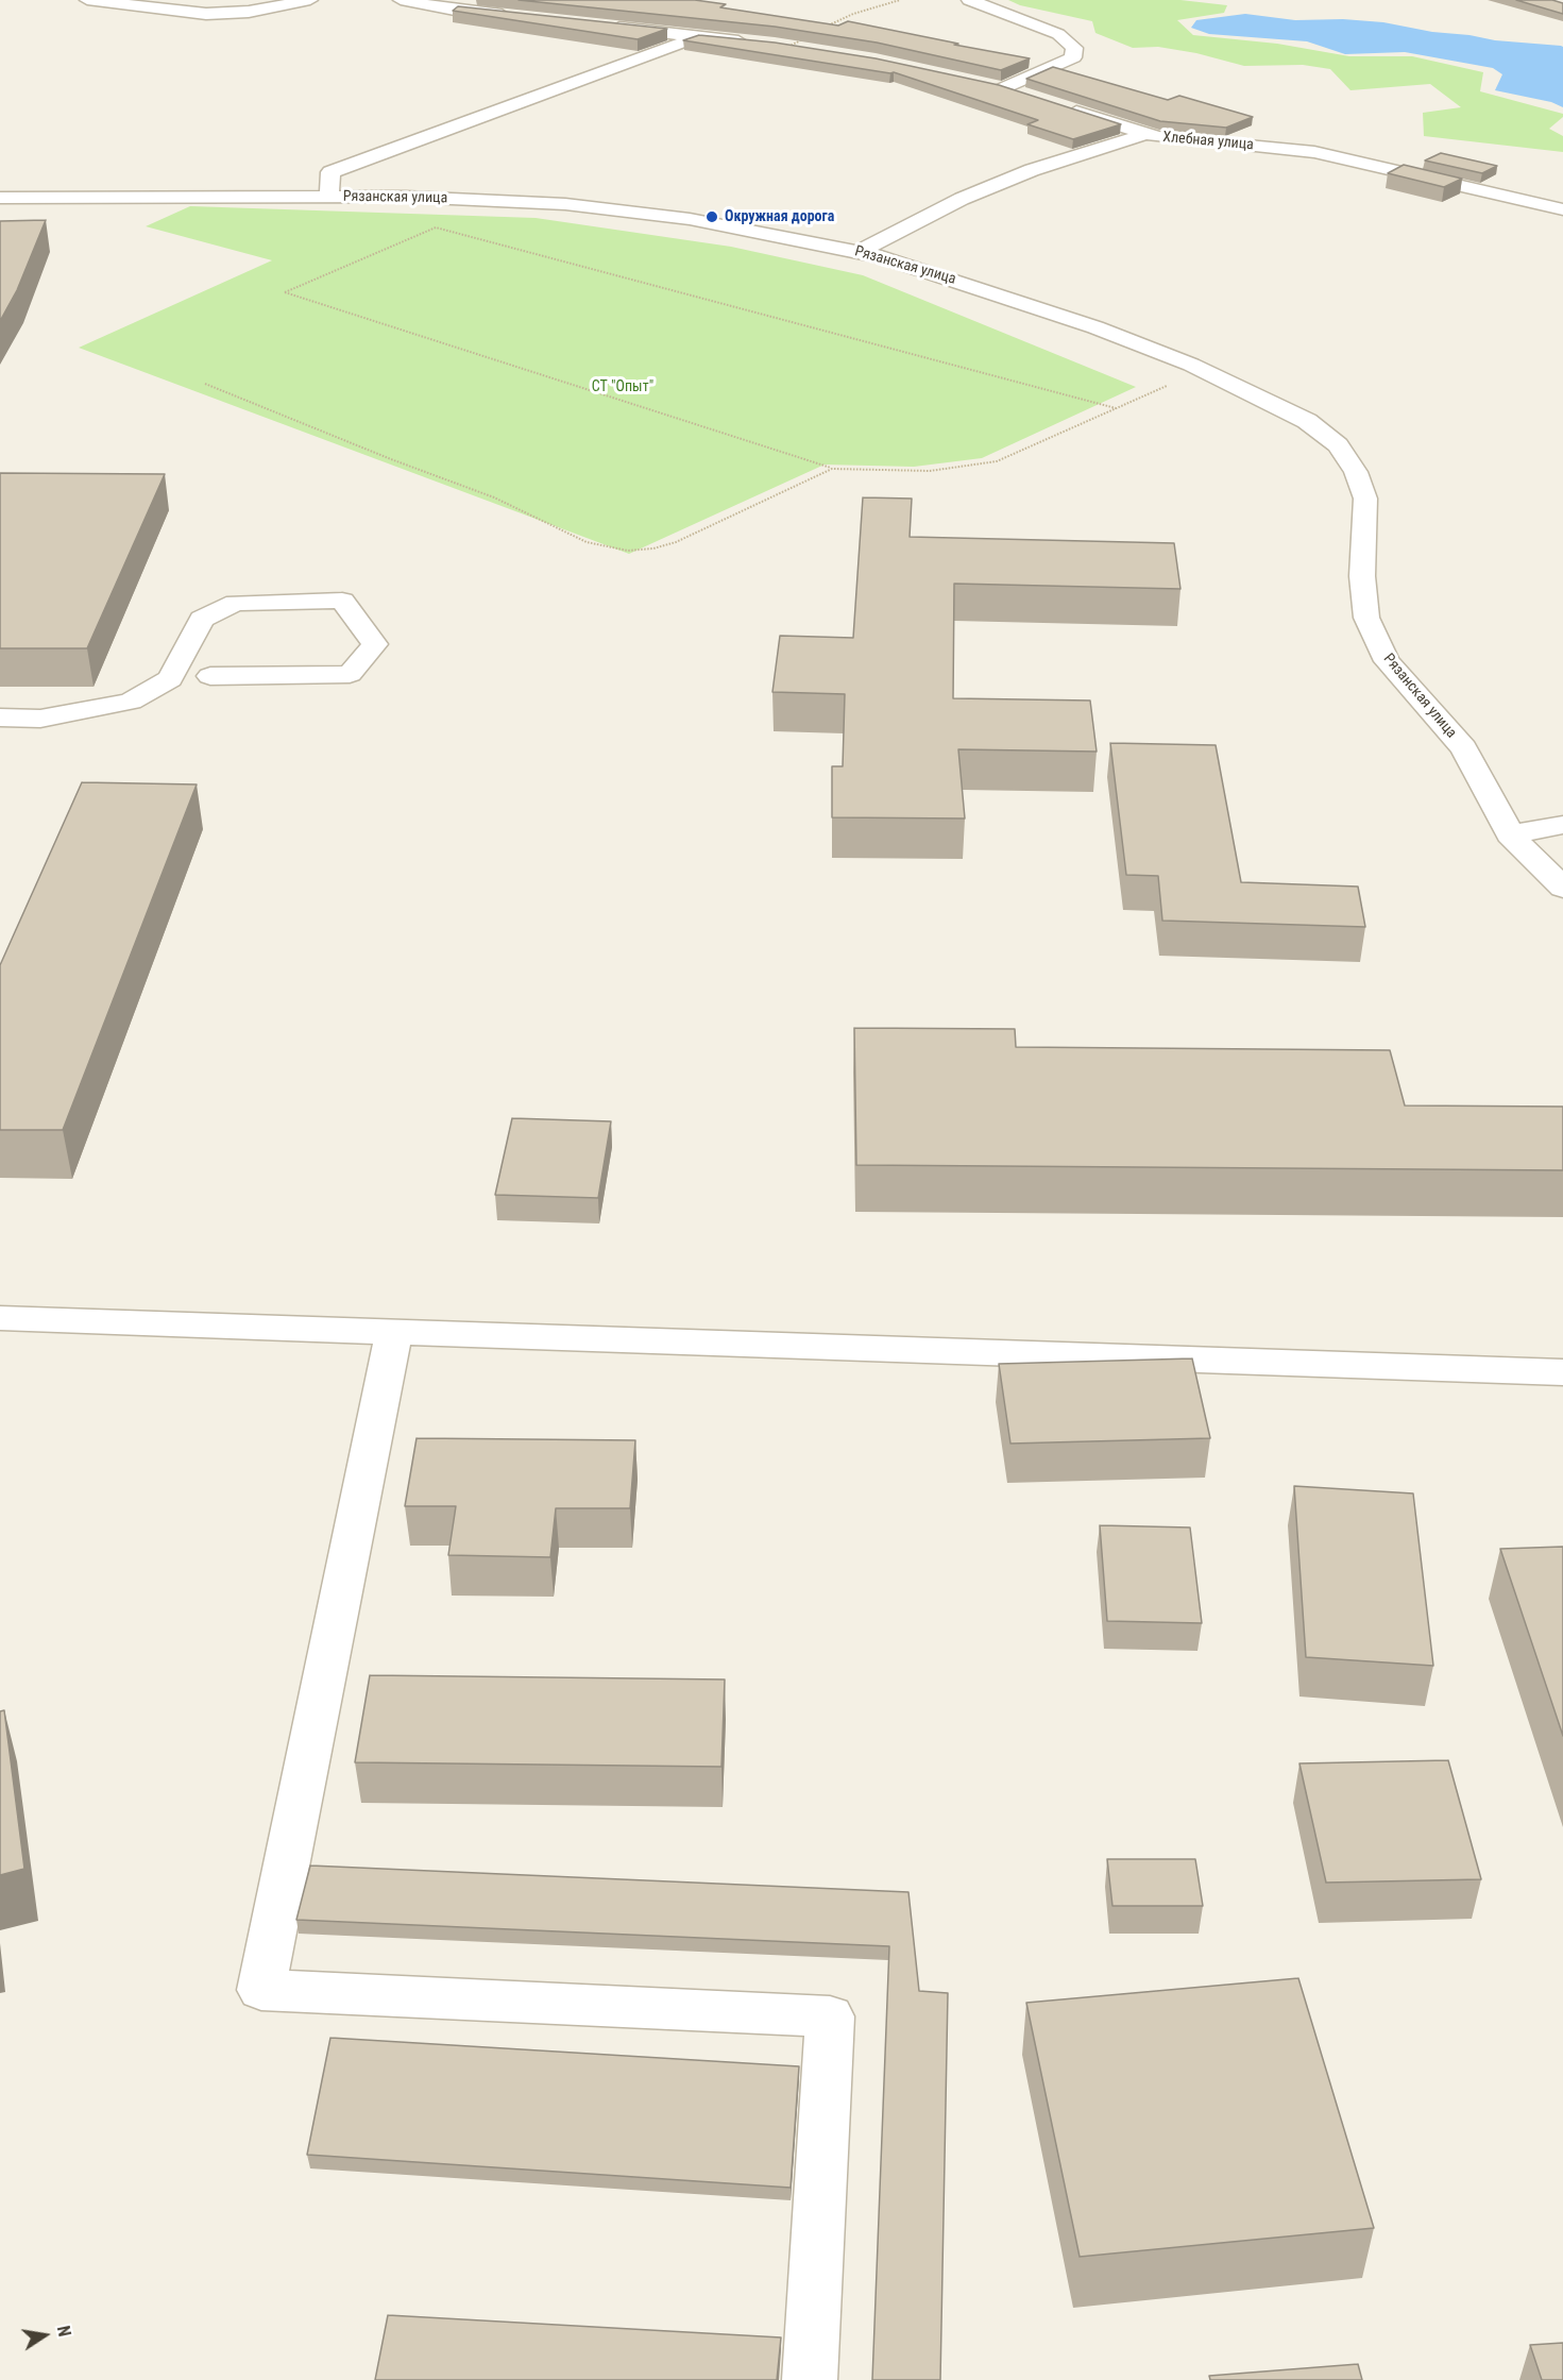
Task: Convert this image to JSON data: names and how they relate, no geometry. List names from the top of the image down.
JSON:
{
  "streets": {
    "street": ["Хлебная улица", "Рязанская улица"]
  },
  "parks": ["СТ \"Опыт\""],
  "places": ["Окружная дорога"],
  "north": "right"
}
